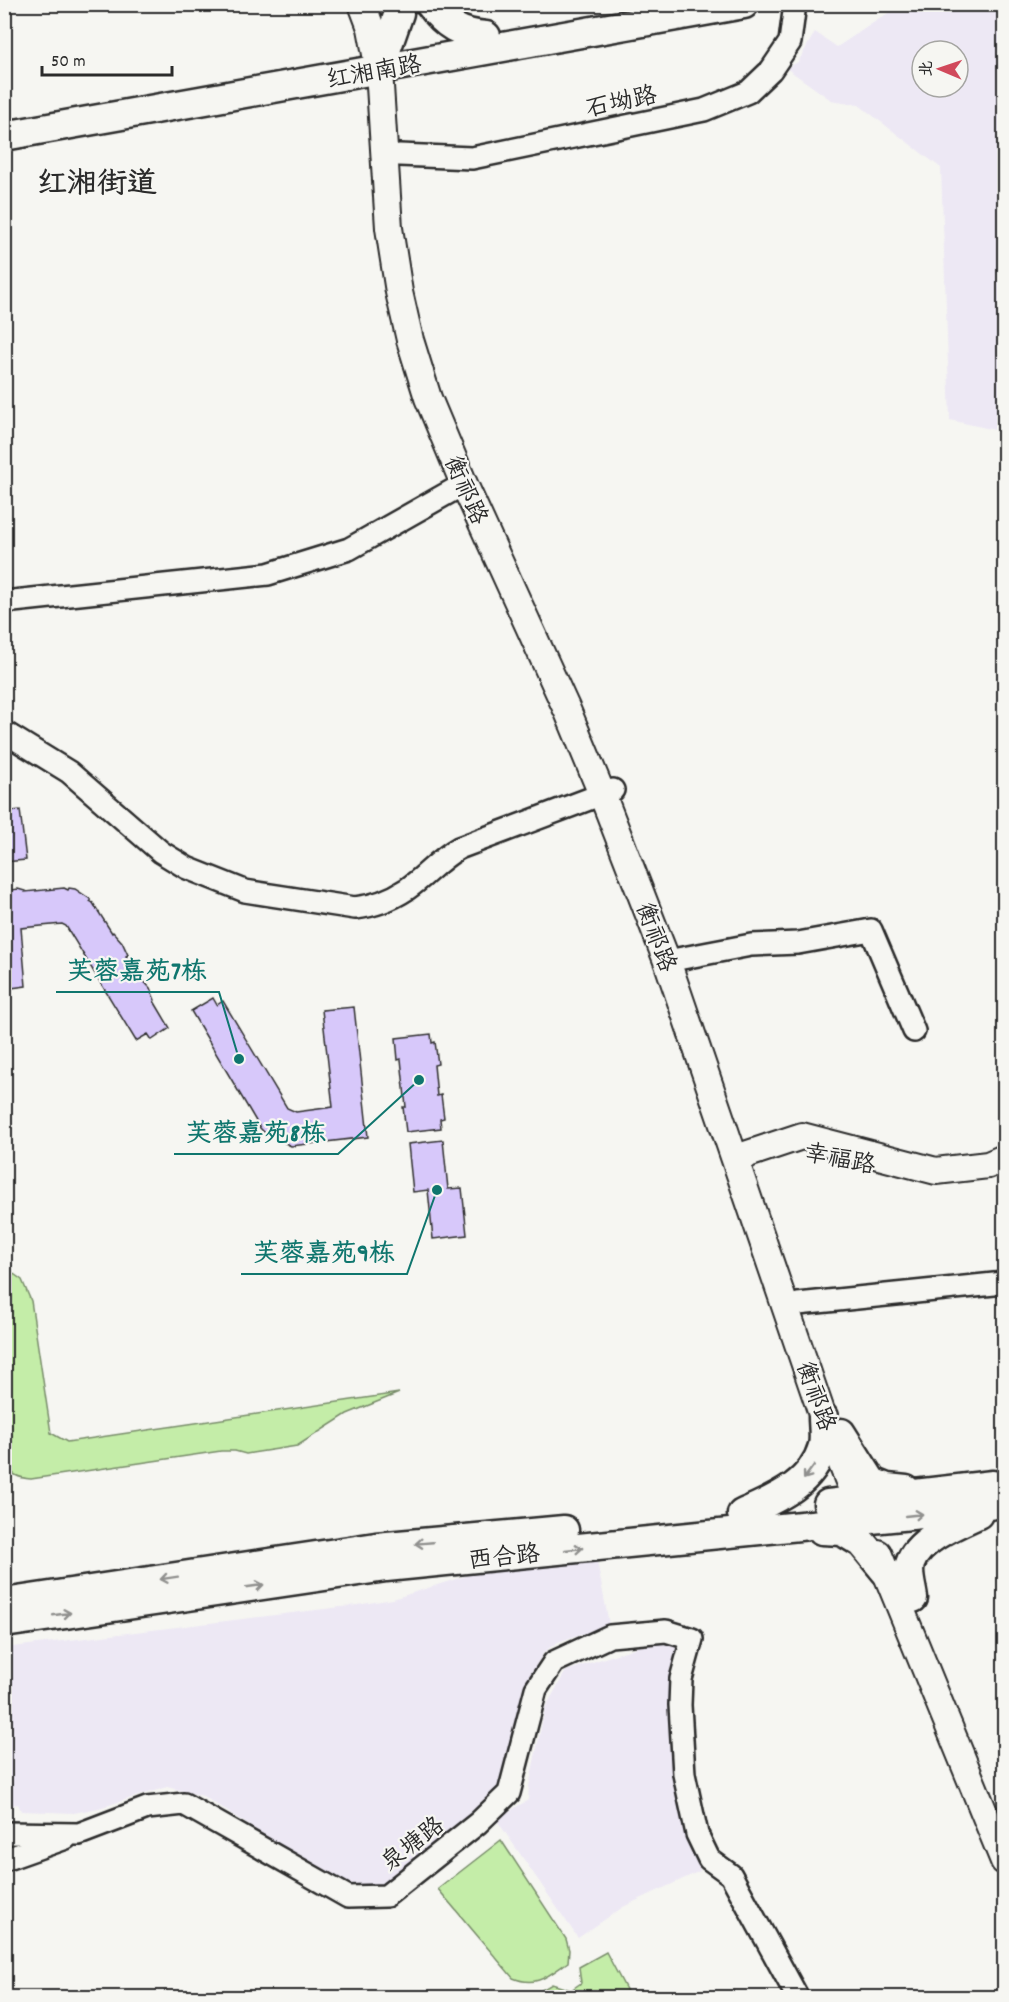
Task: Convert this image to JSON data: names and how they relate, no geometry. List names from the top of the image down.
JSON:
{
  "streets": {
    "main road": ["红湘南路", "西合路"],
    "street": [
      "石坳路",
      "衡祁路",
      "幸福路",
      "泉塘路"
    ]
  },
  "crossings": [
    ["红湘南路", "衡祁路"],
    ["石坳路", "衡祁路"],
    ["衡祁路", "幸福路"],
    ["衡祁路", "西合路"]
  ],
  "districts": ["红湘街道"],
  "places": ["芙蓉嘉苑7栋", "芙蓉嘉苑8栋", "芙蓉嘉苑9栋"],
  "scale_bar": "50 m",
  "north": "left"
}
